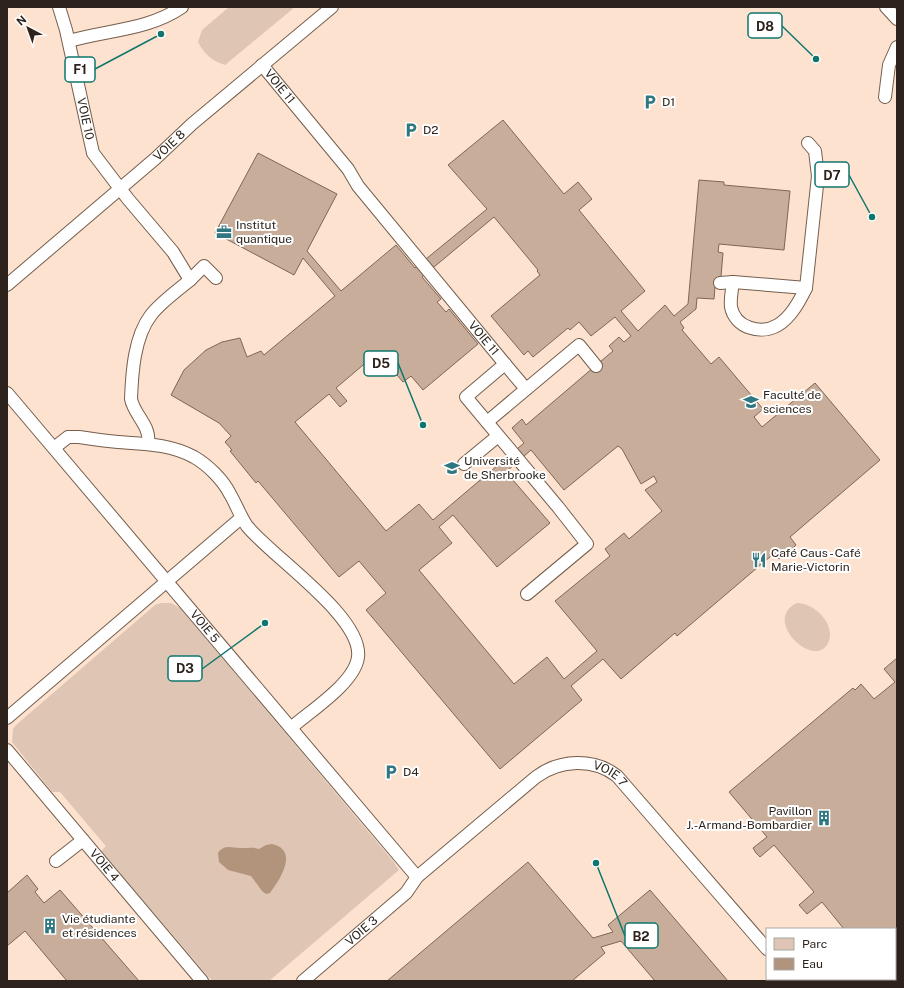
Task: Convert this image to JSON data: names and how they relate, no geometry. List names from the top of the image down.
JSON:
{
  "streets": {
    "lane": [
      "VOIE 11",
      "VOIE 10",
      "VOIE 8",
      "VOIE 5",
      "VOIE 7",
      "VOIE 4",
      "VOIE 3"
    ]
  },
  "crossings": [
    ["VOIE 11", "VOIE 8"],
    ["VOIE 10", "VOIE 8"],
    ["VOIE 5", "VOIE 7"],
    ["VOIE 5", "VOIE 3"],
    ["VOIE 7", "VOIE 3"]
  ],
  "places": {
    "other": [
      "F1",
      "D8",
      "D7",
      "D5",
      "D3",
      "B2"
    ],
    "parking": ["D1", "D2", "D4"],
    "office": ["Institut quantique"],
    "school or university": ["Faculté de sciences", "Université de Sherbrooke"],
    "restaurant": ["Café Caus - Café Marie-Victorin"],
    "building": ["Pavillon J.-Armand-Bombardier", "Vie étudiante et résidences"]
  },
  "legend": ["Parc", "Eau"],
  "north": "top left"
}
